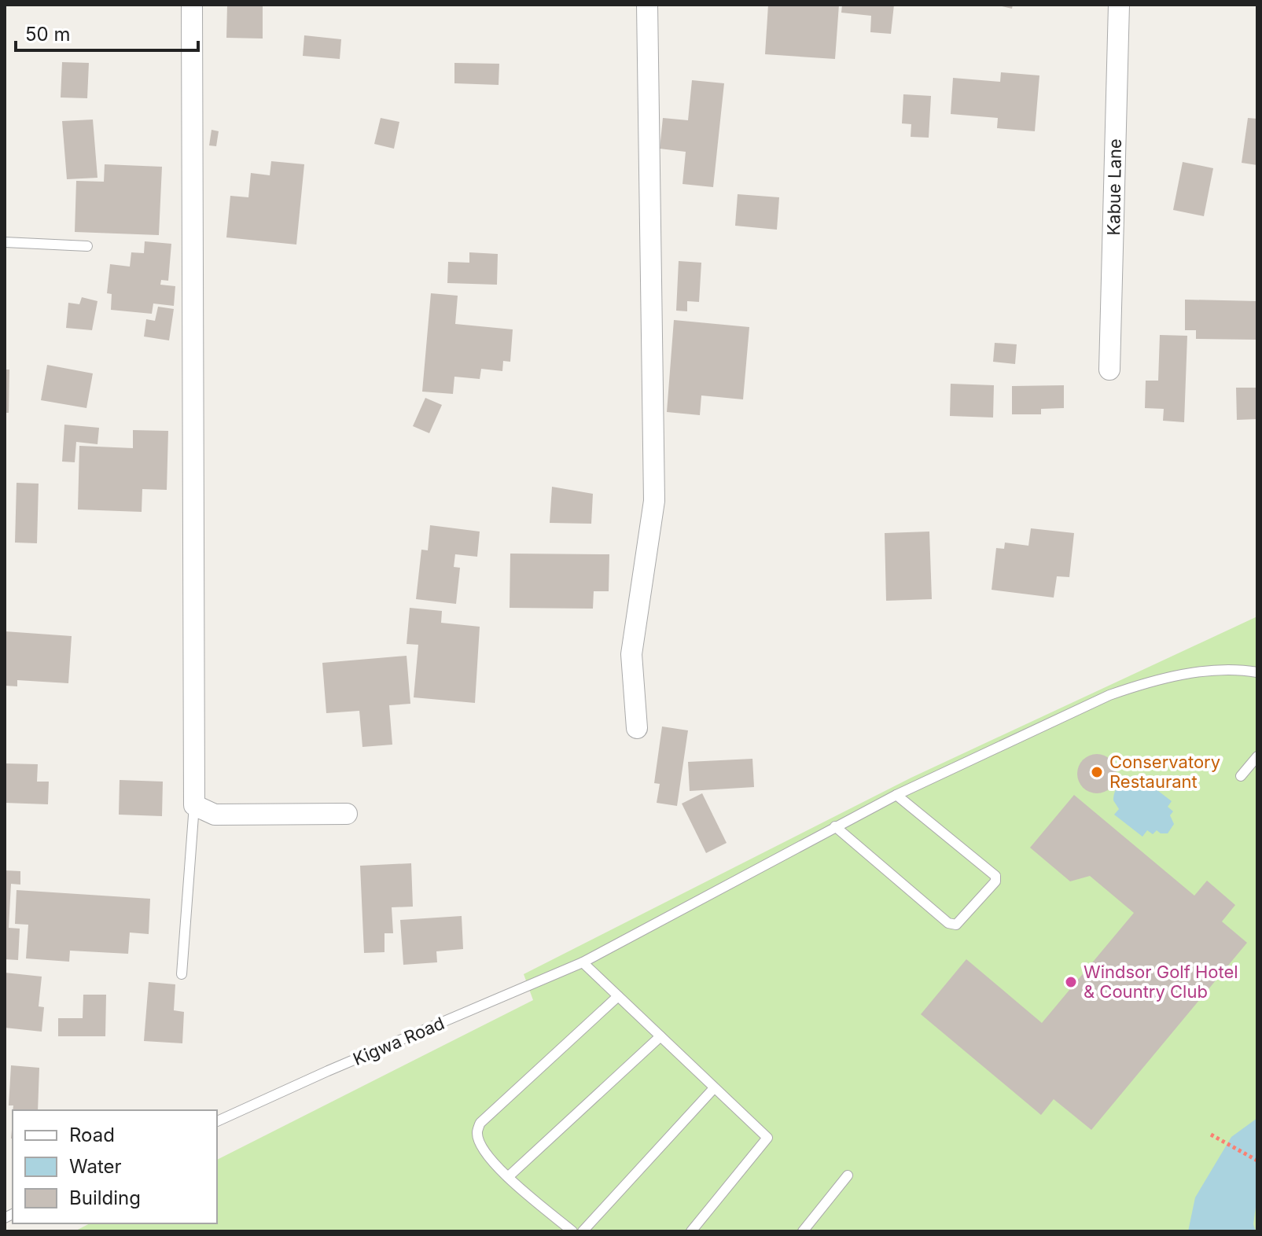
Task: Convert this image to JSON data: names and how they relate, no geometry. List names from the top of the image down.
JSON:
{
  "streets": {
    "street": ["Kabue Lane"],
    "lane": ["Kigwa Road"]
  },
  "places": ["Conservatory Restaurant", "Windsor Golf Hotel & Country Club"],
  "legend": ["Road", "Water", "Building"],
  "scale_bar": "50 m"
}
